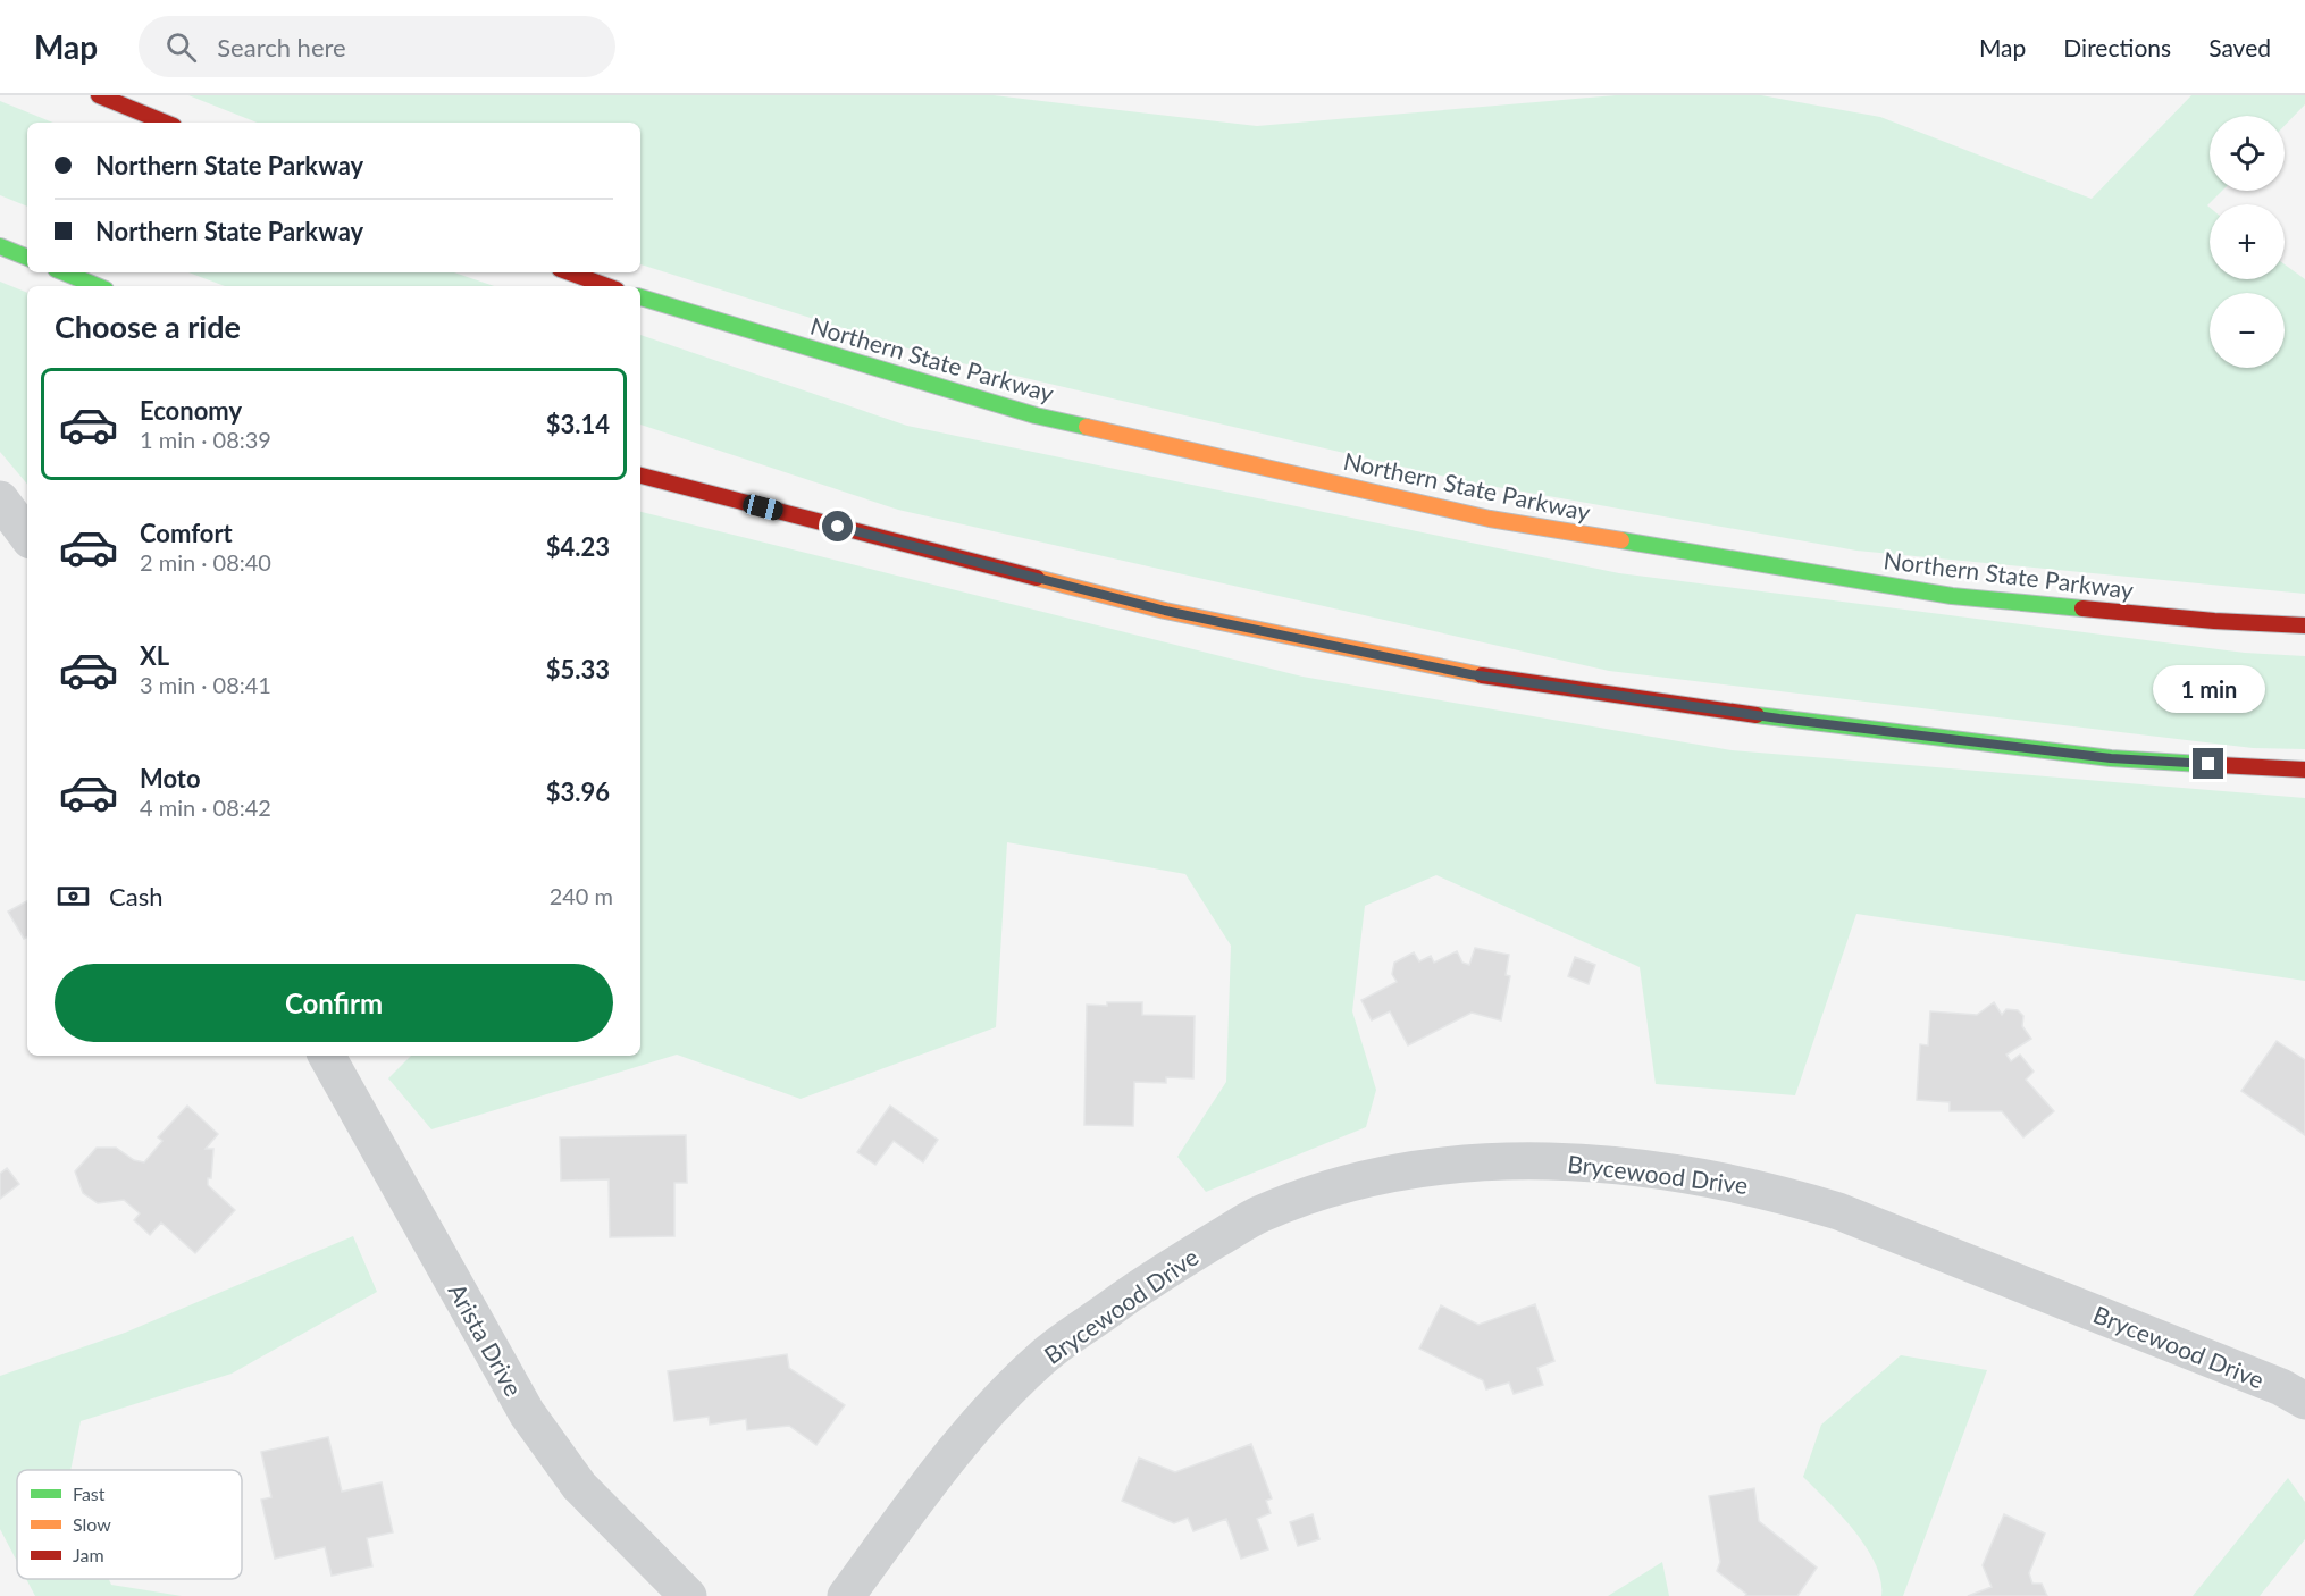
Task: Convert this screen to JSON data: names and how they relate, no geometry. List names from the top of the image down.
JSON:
{
  "streets": {
    "highway": ["Northern State Parkway"],
    "street": ["Brycewood Drive", "Arista Drive"]
  },
  "legend": ["Fast", "Slow", "Jam"],
  "page": {
    "header": "Map",
    "search": "Search here",
    "nav": ["Map", "Directions", "Saved"],
    "map_buttons": ["+", "−"],
    "banner": ["Northern State Parkway", "Northern State Parkway"],
    "heading": "Choose a ride",
    "list": [
      {
        "name": "Economy",
        "note": "1 min · 08:39",
        "value": "$3.14"
      },
      {
        "name": "Comfort",
        "note": "2 min · 08:40",
        "value": "$4.23"
      },
      {
        "name": "XL",
        "note": "3 min · 08:41",
        "value": "$5.33"
      },
      {
        "name": "Moto",
        "note": "4 min · 08:42",
        "value": "$3.96"
      }
    ],
    "bubble": "1 min",
    "pay": ["Cash", "240 m"],
    "buttons": "Confirm"
  }
}
